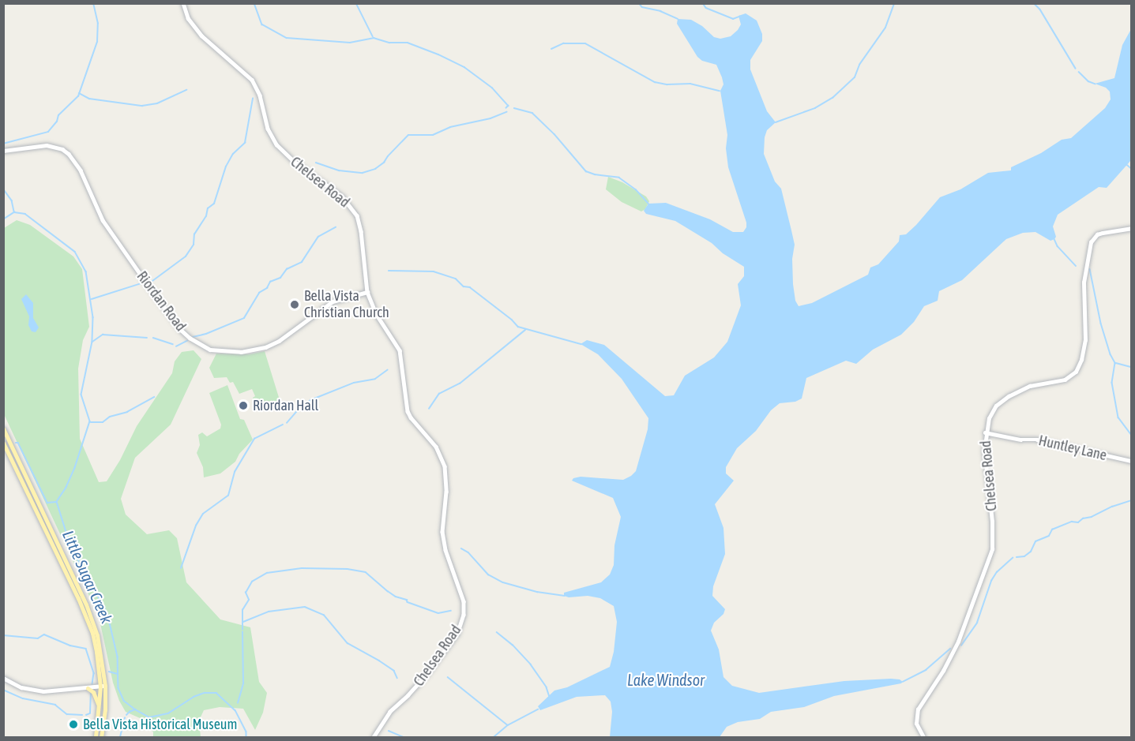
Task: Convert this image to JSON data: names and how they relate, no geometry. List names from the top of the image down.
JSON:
{
  "streets": {
    "street": ["Chelsea Road", "Riordan Road", "Huntley Lane"]
  },
  "crossings": [
    ["Chelsea Road", "Riordan Road"],
    ["Chelsea Road", "Huntley Lane"]
  ],
  "water": ["Little Sugar Creek", "Lake Windsor"],
  "places": ["Bella Vista Christian Church", "Riordan Hall", "Bella Vista Historical Museum"]
}
